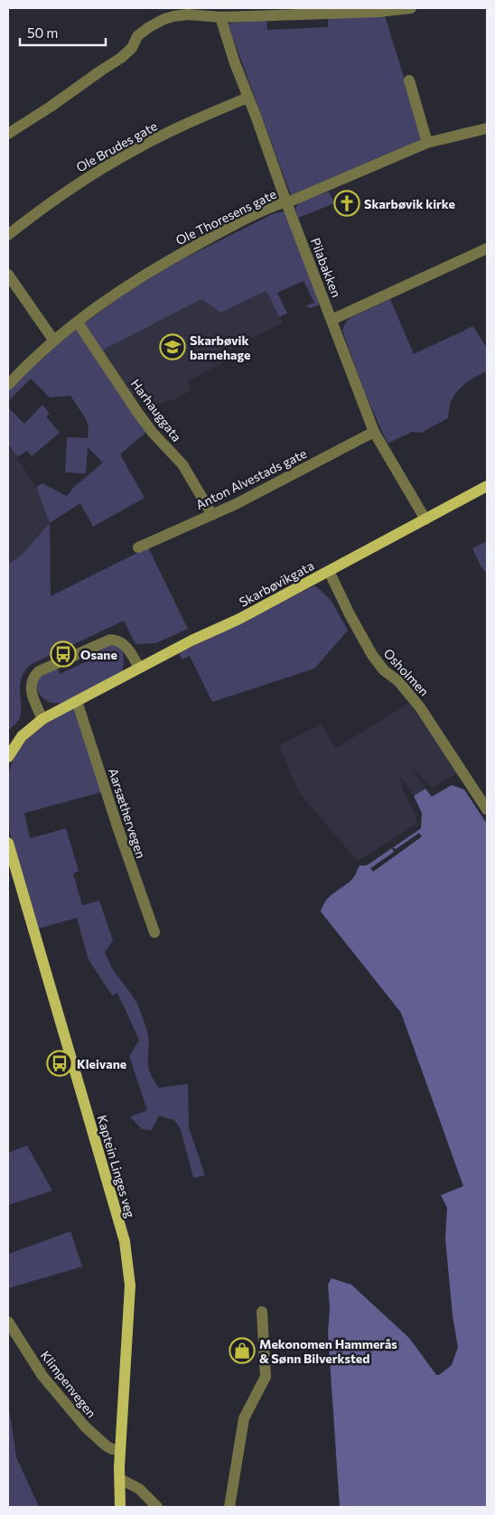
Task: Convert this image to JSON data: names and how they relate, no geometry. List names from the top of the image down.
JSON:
{
  "streets": {
    "main road": ["Skarbøvikgata", "Kaptein Linges veg"],
    "street": [
      "Ole Brudes gate",
      "Ole Thoresens gate",
      "Pilabakken",
      "Harhauggata",
      "Anton Alvestads gate",
      "Osholmen",
      "Aarsæthervegen",
      "Klimpenvegen"
    ]
  },
  "crossings": [
    ["Ole Brudes gate", "Pilabakken"],
    ["Ole Thoresens gate", "Pilabakken"],
    ["Ole Thoresens gate", "Harhauggata"],
    ["Pilabakken", "Anton Alvestads gate"],
    ["Pilabakken", "Skarbøvikgata"],
    ["Harhauggata", "Anton Alvestads gate"],
    ["Skarbøvikgata", "Osholmen"],
    ["Skarbøvikgata", "Aarsæthervegen"],
    ["Kaptein Linges veg", "Klimpenvegen"]
  ],
  "places": {
    "church": ["Skarbøvik kirke"],
    "school or university": ["Skarbøvik barnehage"],
    "bus stop": ["Osane", "Kleivane"],
    "shop": ["Mekonomen Hammerås & Sønn Bilverksted"]
  },
  "scale_bar": "50 m"
}
